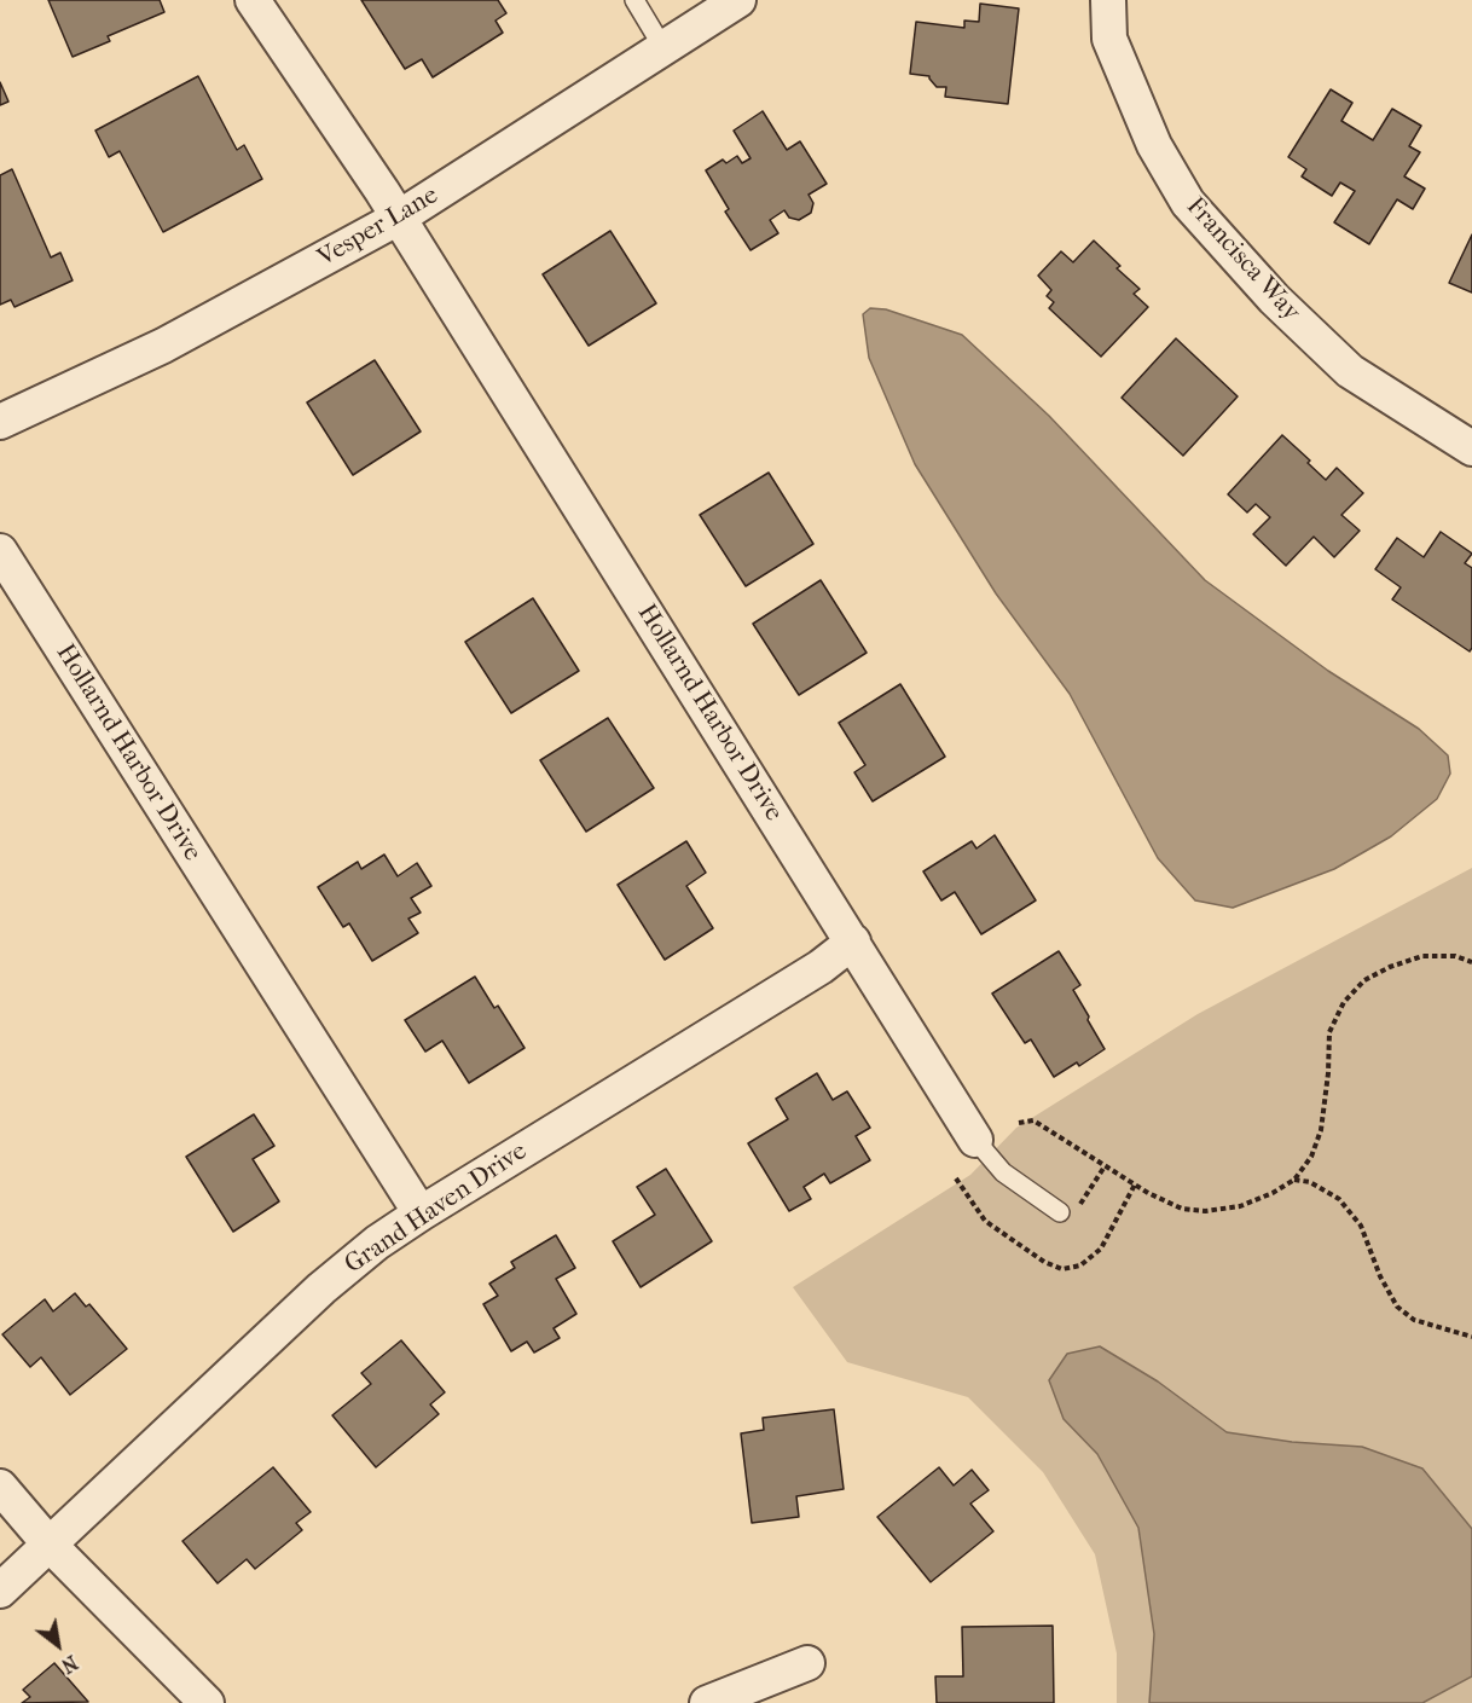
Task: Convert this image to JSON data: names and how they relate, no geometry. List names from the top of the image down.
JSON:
{
  "streets": {
    "street": [
      "Vesper Lane",
      "Francisca Way",
      "Hollarnd Harbor Drive",
      "Grand Haven Drive"
    ]
  },
  "crossings": [
    ["Vesper Lane", "Hollarnd Harbor Drive"],
    ["Hollarnd Harbor Drive", "Grand Haven Drive"]
  ],
  "north": "bottom right"
}
